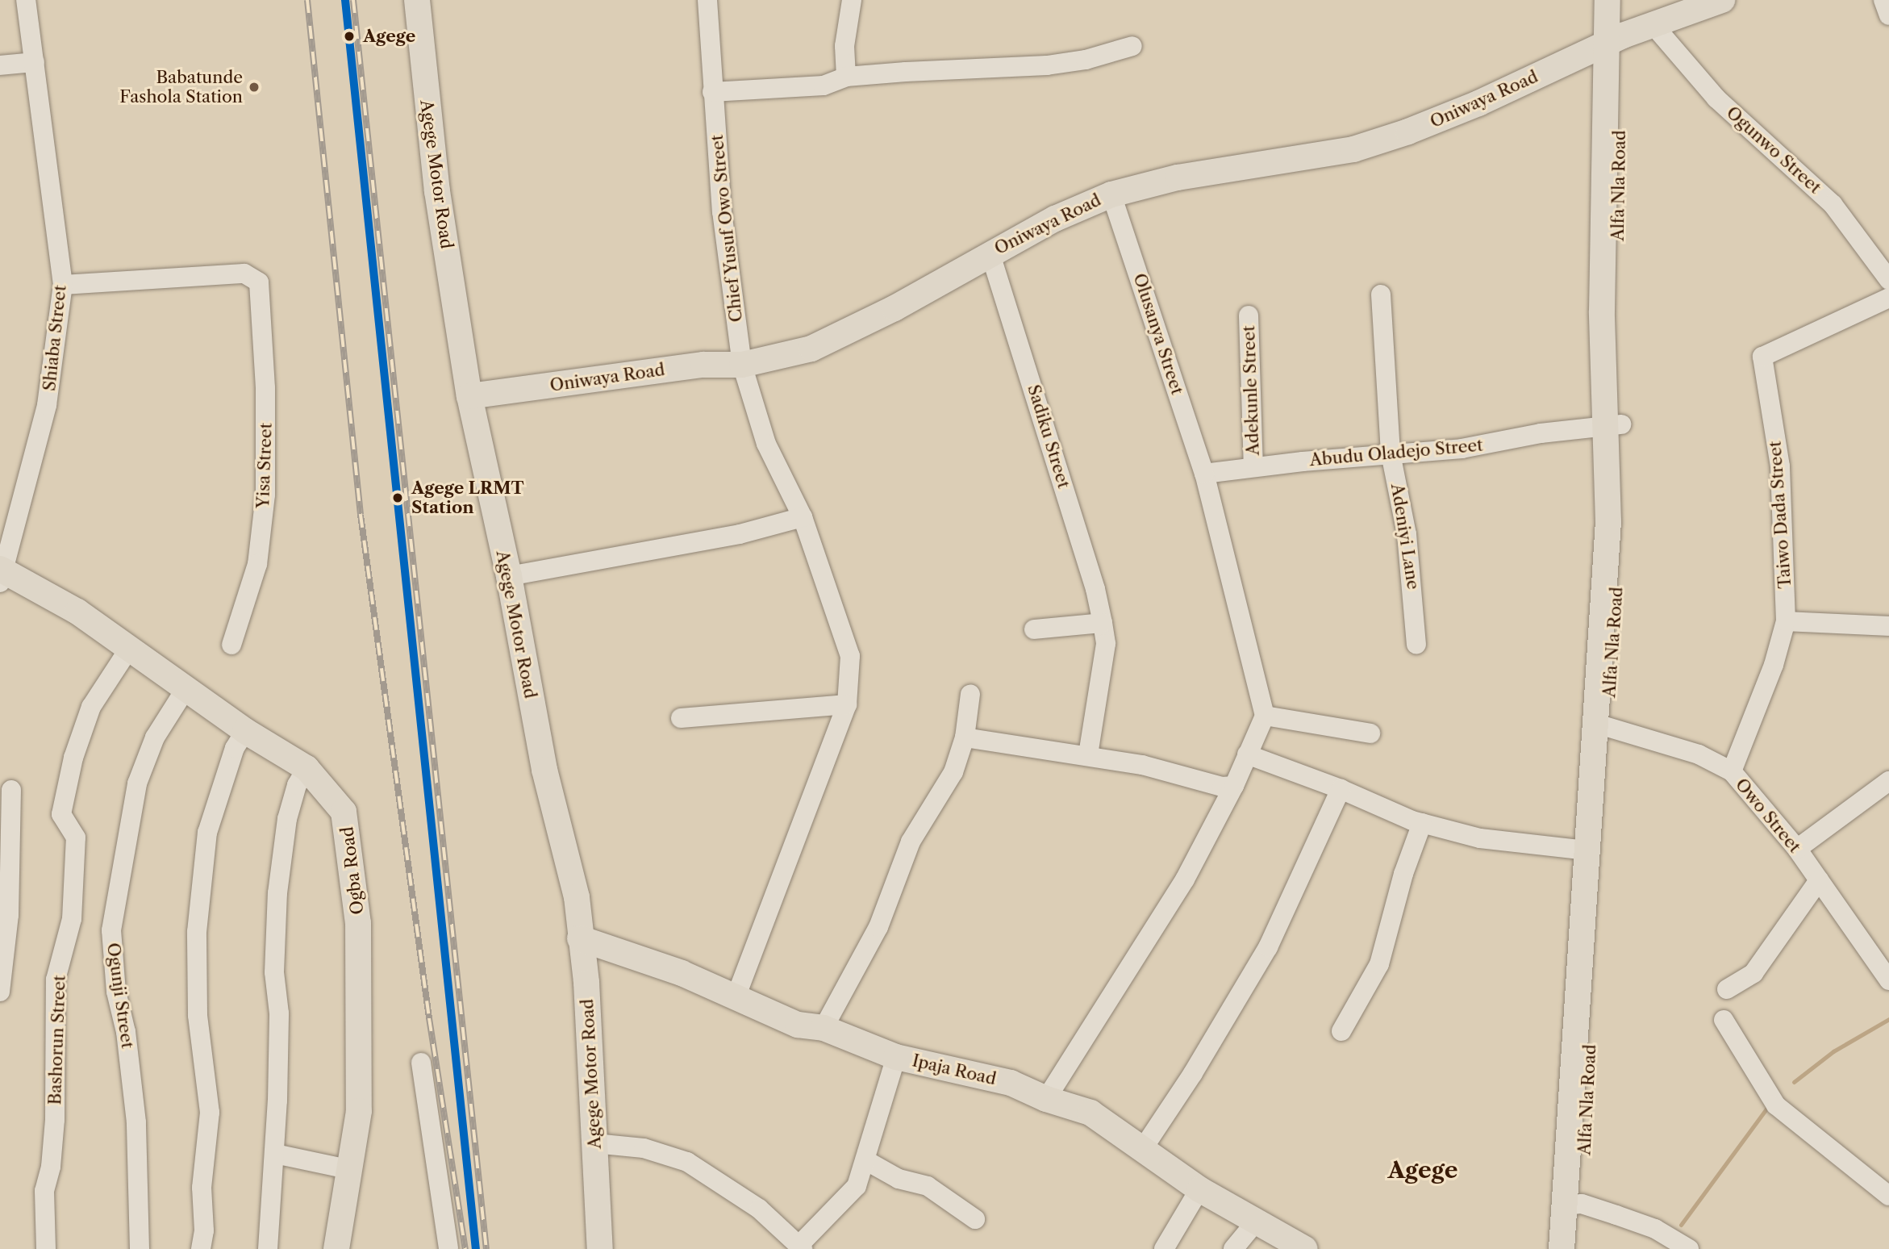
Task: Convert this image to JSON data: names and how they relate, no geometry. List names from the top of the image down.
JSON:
{
  "streets": {
    "main road": [
      "Oniwaya Road",
      "Agege Motor Road",
      "Alfa Nla Road",
      "Ogba Road",
      "Ipaja Road"
    ],
    "street": [
      "Ogunwo Street",
      "Chief Yusuf Owo Street",
      "Olusanya Street",
      "Shiaba Street",
      "Adekunle Street",
      "Sadiku Street",
      "Abudu Oladejo Street",
      "Yisa Street",
      "Taiwo Dada Street",
      "Adeniyi Lane",
      "Owo Street",
      "Ogunji Street",
      "Bashorun Street"
    ]
  },
  "crossings": [
    ["Oniwaya Road", "Ogunwo Street"],
    ["Oniwaya Road", "Agege Motor Road"],
    ["Oniwaya Road", "Alfa Nla Road"],
    ["Oniwaya Road", "Chief Yusuf Owo Street"],
    ["Oniwaya Road", "Olusanya Street"],
    ["Oniwaya Road", "Sadiku Street"],
    ["Agege Motor Road", "Ipaja Road"],
    ["Alfa Nla Road", "Abudu Oladejo Street"],
    ["Alfa Nla Road", "Owo Street"],
    ["Chief Yusuf Owo Street", "Ipaja Road"],
    ["Olusanya Street", "Abudu Oladejo Street"],
    ["Shiaba Street", "Yisa Street"],
    ["Shiaba Street", "Ogba Road"],
    ["Adekunle Street", "Abudu Oladejo Street"],
    ["Abudu Oladejo Street", "Adeniyi Lane"],
    ["Taiwo Dada Street", "Owo Street"],
    ["Ogba Road", "Ogunji Street"],
    ["Ogba Road", "Bashorun Street"]
  ],
  "districts": ["Agege"],
  "places": ["Agege", "Babatunde Fashola Station", "Agege LRMT Station"]
}
